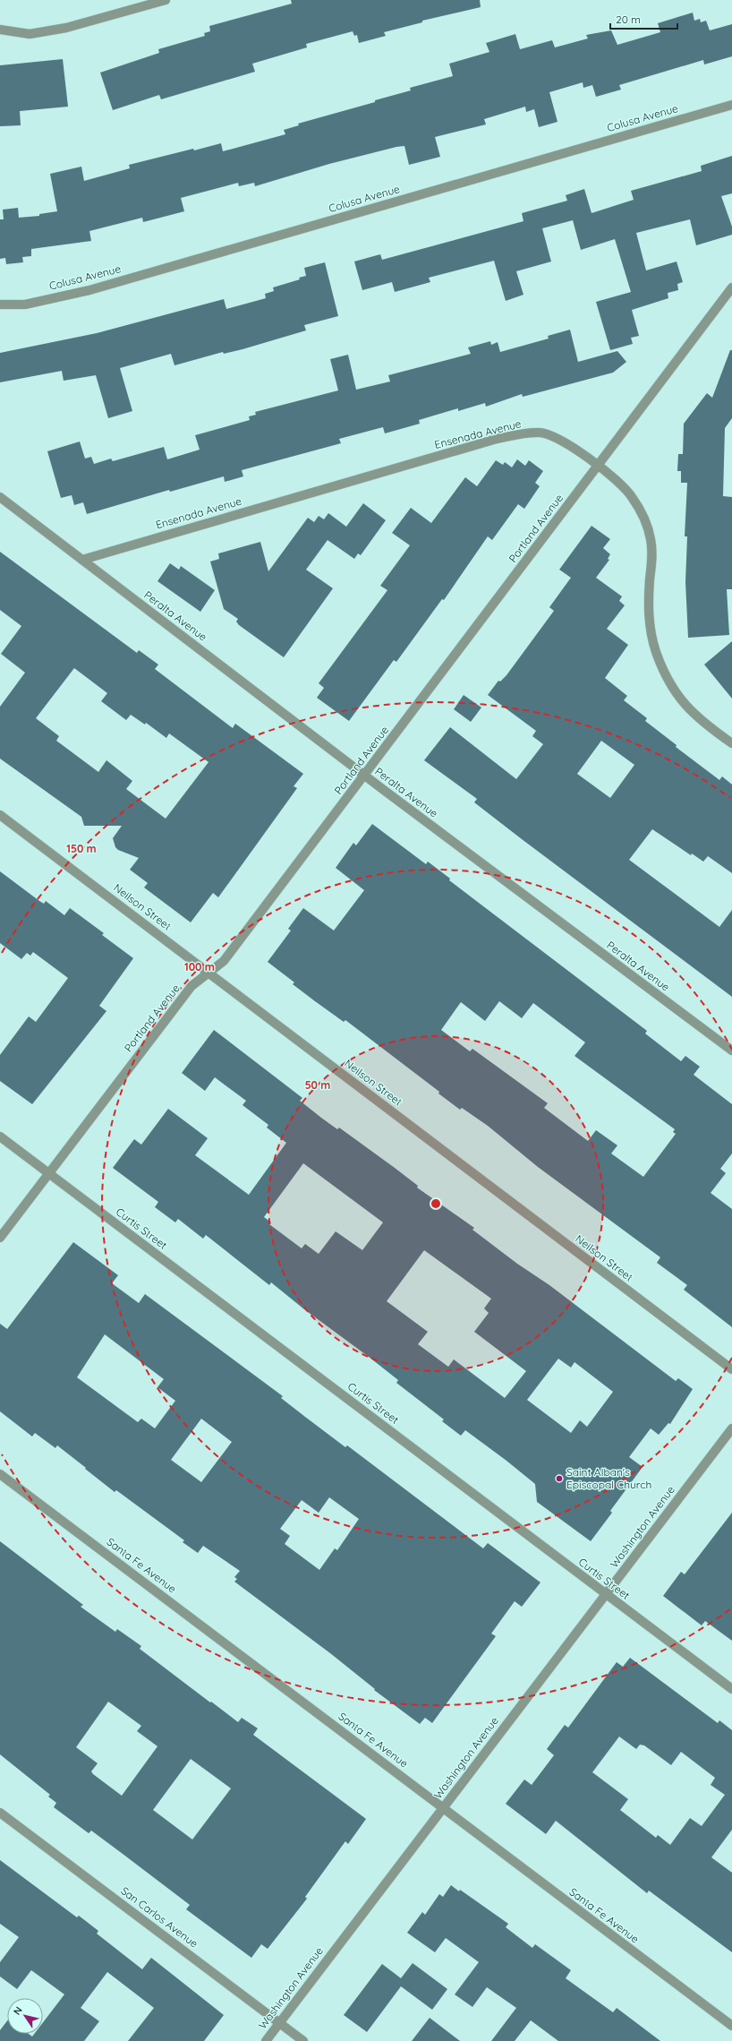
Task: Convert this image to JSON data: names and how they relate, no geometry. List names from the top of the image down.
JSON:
{
  "streets": {
    "street": [
      "Colusa Avenue",
      "Ensenada Avenue",
      "Portland Avenue",
      "Peralta Avenue",
      "Neilson Street",
      "Curtis Street",
      "Washington Avenue",
      "Santa Fe Avenue",
      "San Carlos Avenue"
    ]
  },
  "crossings": [
    ["Ensenada Avenue", "Portland Avenue"],
    ["Ensenada Avenue", "Peralta Avenue"],
    ["Portland Avenue", "Peralta Avenue"],
    ["Portland Avenue", "Neilson Street"],
    ["Portland Avenue", "Curtis Street"],
    ["Curtis Street", "Washington Avenue"],
    ["Washington Avenue", "Santa Fe Avenue"],
    ["Washington Avenue", "San Carlos Avenue"]
  ],
  "places": ["Saint Alban's Episcopal Church"],
  "scale_bar": "20 m",
  "north": "top left",
  "rings": ["150 m", "100 m", "50 m"]
}
